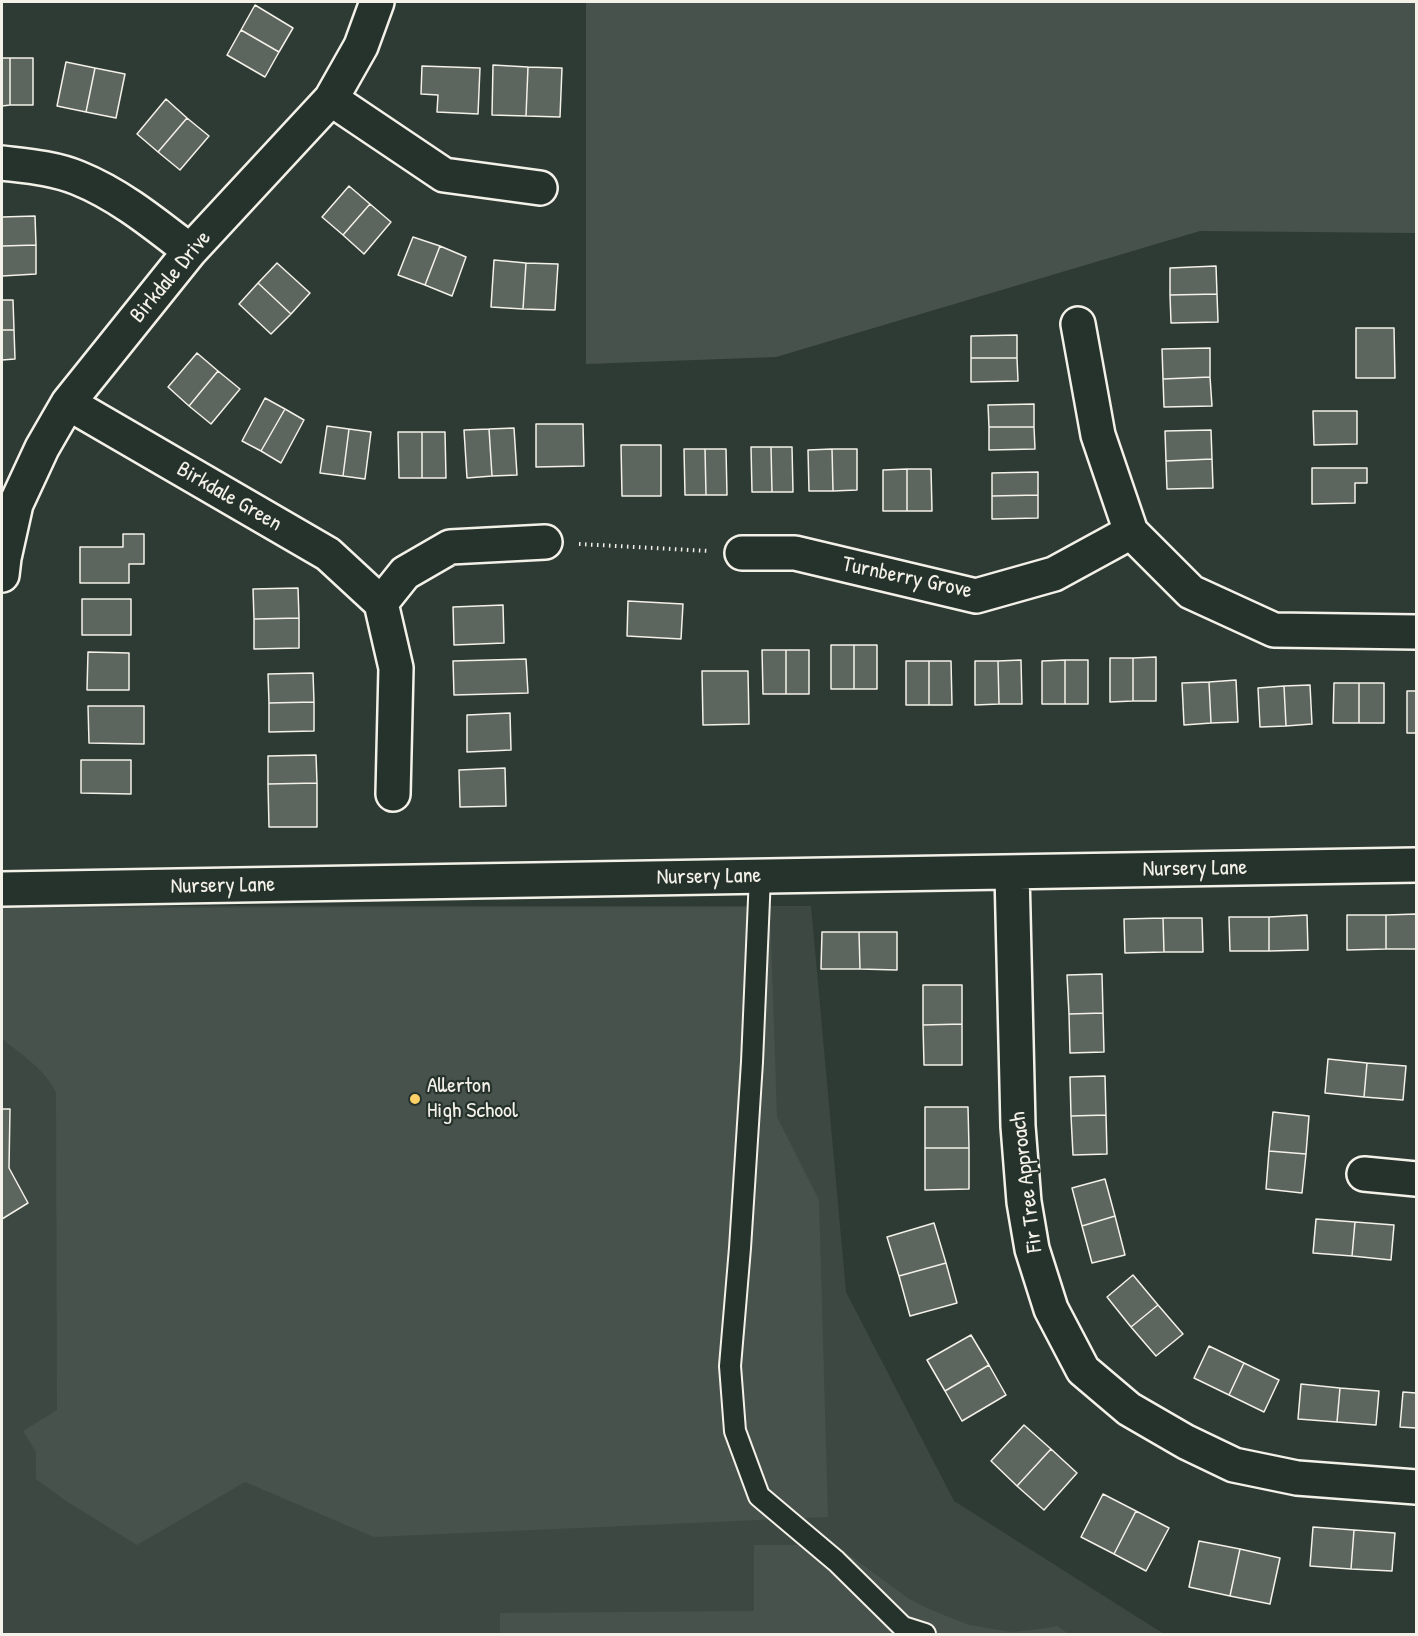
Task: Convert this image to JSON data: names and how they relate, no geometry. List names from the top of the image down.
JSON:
{
  "streets": {
    "street": [
      "Birkdale Drive",
      "Birkdale Green",
      "Turnberry Grove",
      "Nursery Lane",
      "Fir Tree Approach"
    ]
  },
  "crossings": [
    ["Birkdale Drive", "Birkdale Green"],
    ["Nursery Lane", "Fir Tree Approach"]
  ],
  "places": ["Allerton High School"]
}
